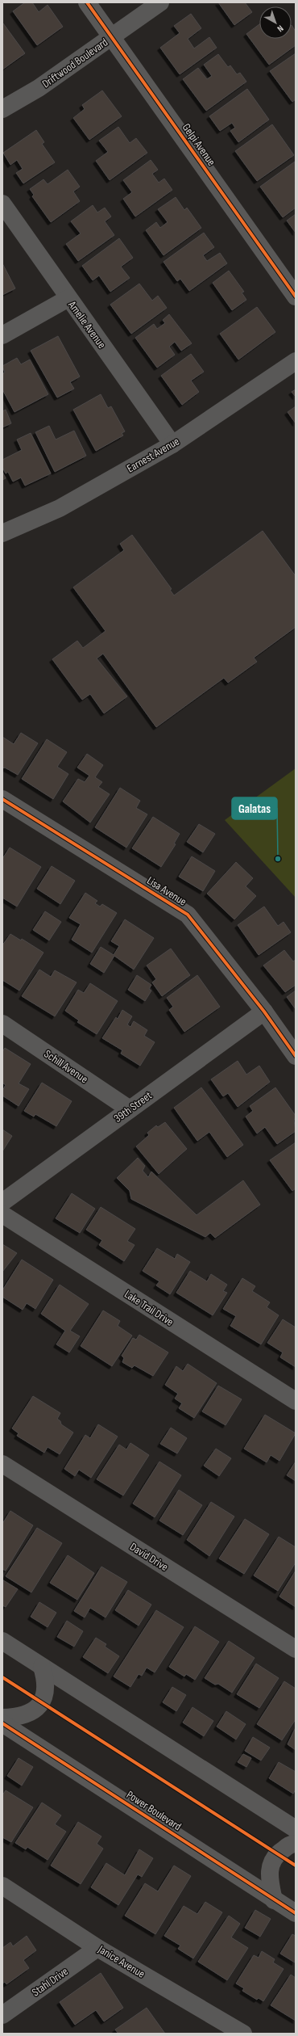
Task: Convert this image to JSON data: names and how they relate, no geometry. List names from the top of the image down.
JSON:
{
  "streets": {
    "street": [
      "Driftwood Boulevard",
      "Gelpi Avenue",
      "Amelie Avenue",
      "Earnest Avenue",
      "Lisa Avenue",
      "Schill Avenue",
      "39th Street",
      "Lake Trail Drive",
      "David Drive",
      "Power Boulevard",
      "Janice Avenue",
      "Stahl Drive"
    ]
  },
  "crossings": [
    ["Driftwood Boulevard", "Gelpi Avenue"],
    ["Amelie Avenue", "Earnest Avenue"],
    ["Lisa Avenue", "39th Street"],
    ["Schill Avenue", "39th Street"],
    ["Janice Avenue", "Stahl Drive"]
  ],
  "places": ["Galatas"],
  "north": "bottom right"
}
